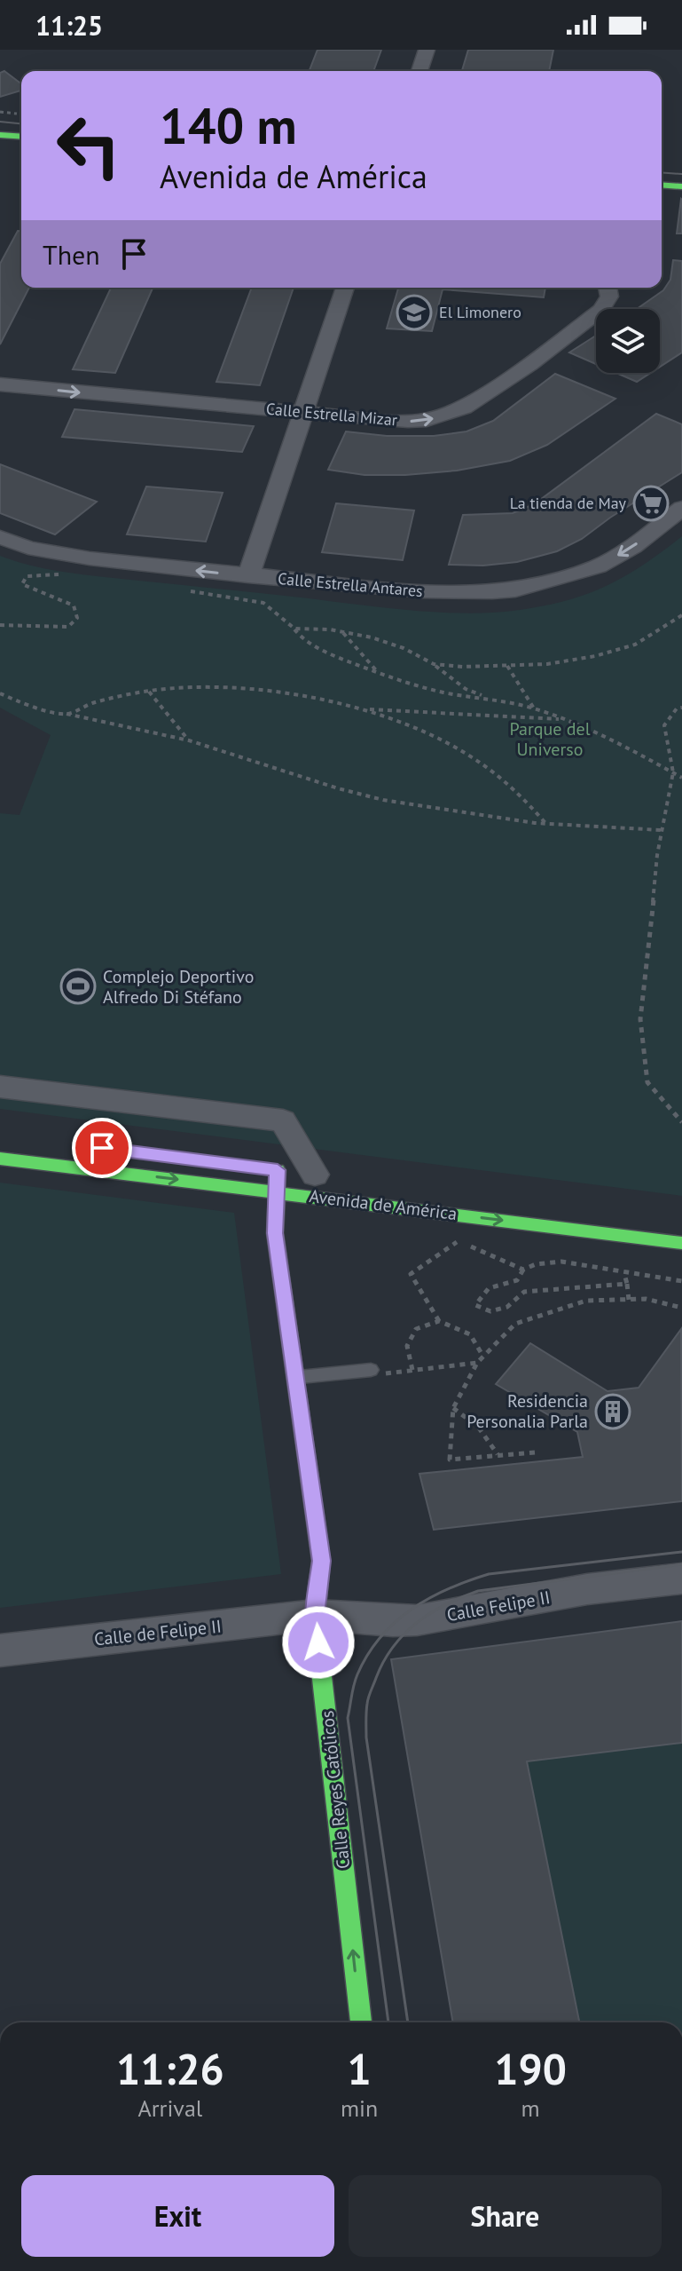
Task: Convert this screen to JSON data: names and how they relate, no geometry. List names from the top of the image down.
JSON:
{
  "streets": {
    "street": [
      "Calle Estrella Mizar",
      "Calle Estrella Antares",
      "Avenida de América",
      "Calle Felipe II",
      "Calle de Felipe II",
      "Calle Reyes Católicos"
    ]
  },
  "crossings": [
    ["Avenida de América", "Calle Reyes Católicos"],
    ["Calle Felipe II", "Calle de Felipe II"],
    ["Calle Felipe II", "Calle Reyes Católicos"],
    ["Calle de Felipe II", "Calle Reyes Católicos"]
  ],
  "one_way": ["Calle Estrella Mizar", "Calle Estrella Antares", "Calle Reyes Católicos"],
  "parks": ["Parque del Universo"],
  "places": {
    "school or university": ["El Limonero"],
    "supermarket": ["La tienda de May"],
    "sports": ["Complejo Deportivo Alfredo Di Stéfano"],
    "building": ["Residencia Personalia Parla"]
  },
  "page": {
    "status": "11:25",
    "turn": ["140 m", "Avenida de América"],
    "then": "Then",
    "eta": [
      "11:26",
      "Arrival",
      "1",
      "min",
      "190",
      "m"
    ],
    "buttons": ["Exit", "Share"]
  }
}
